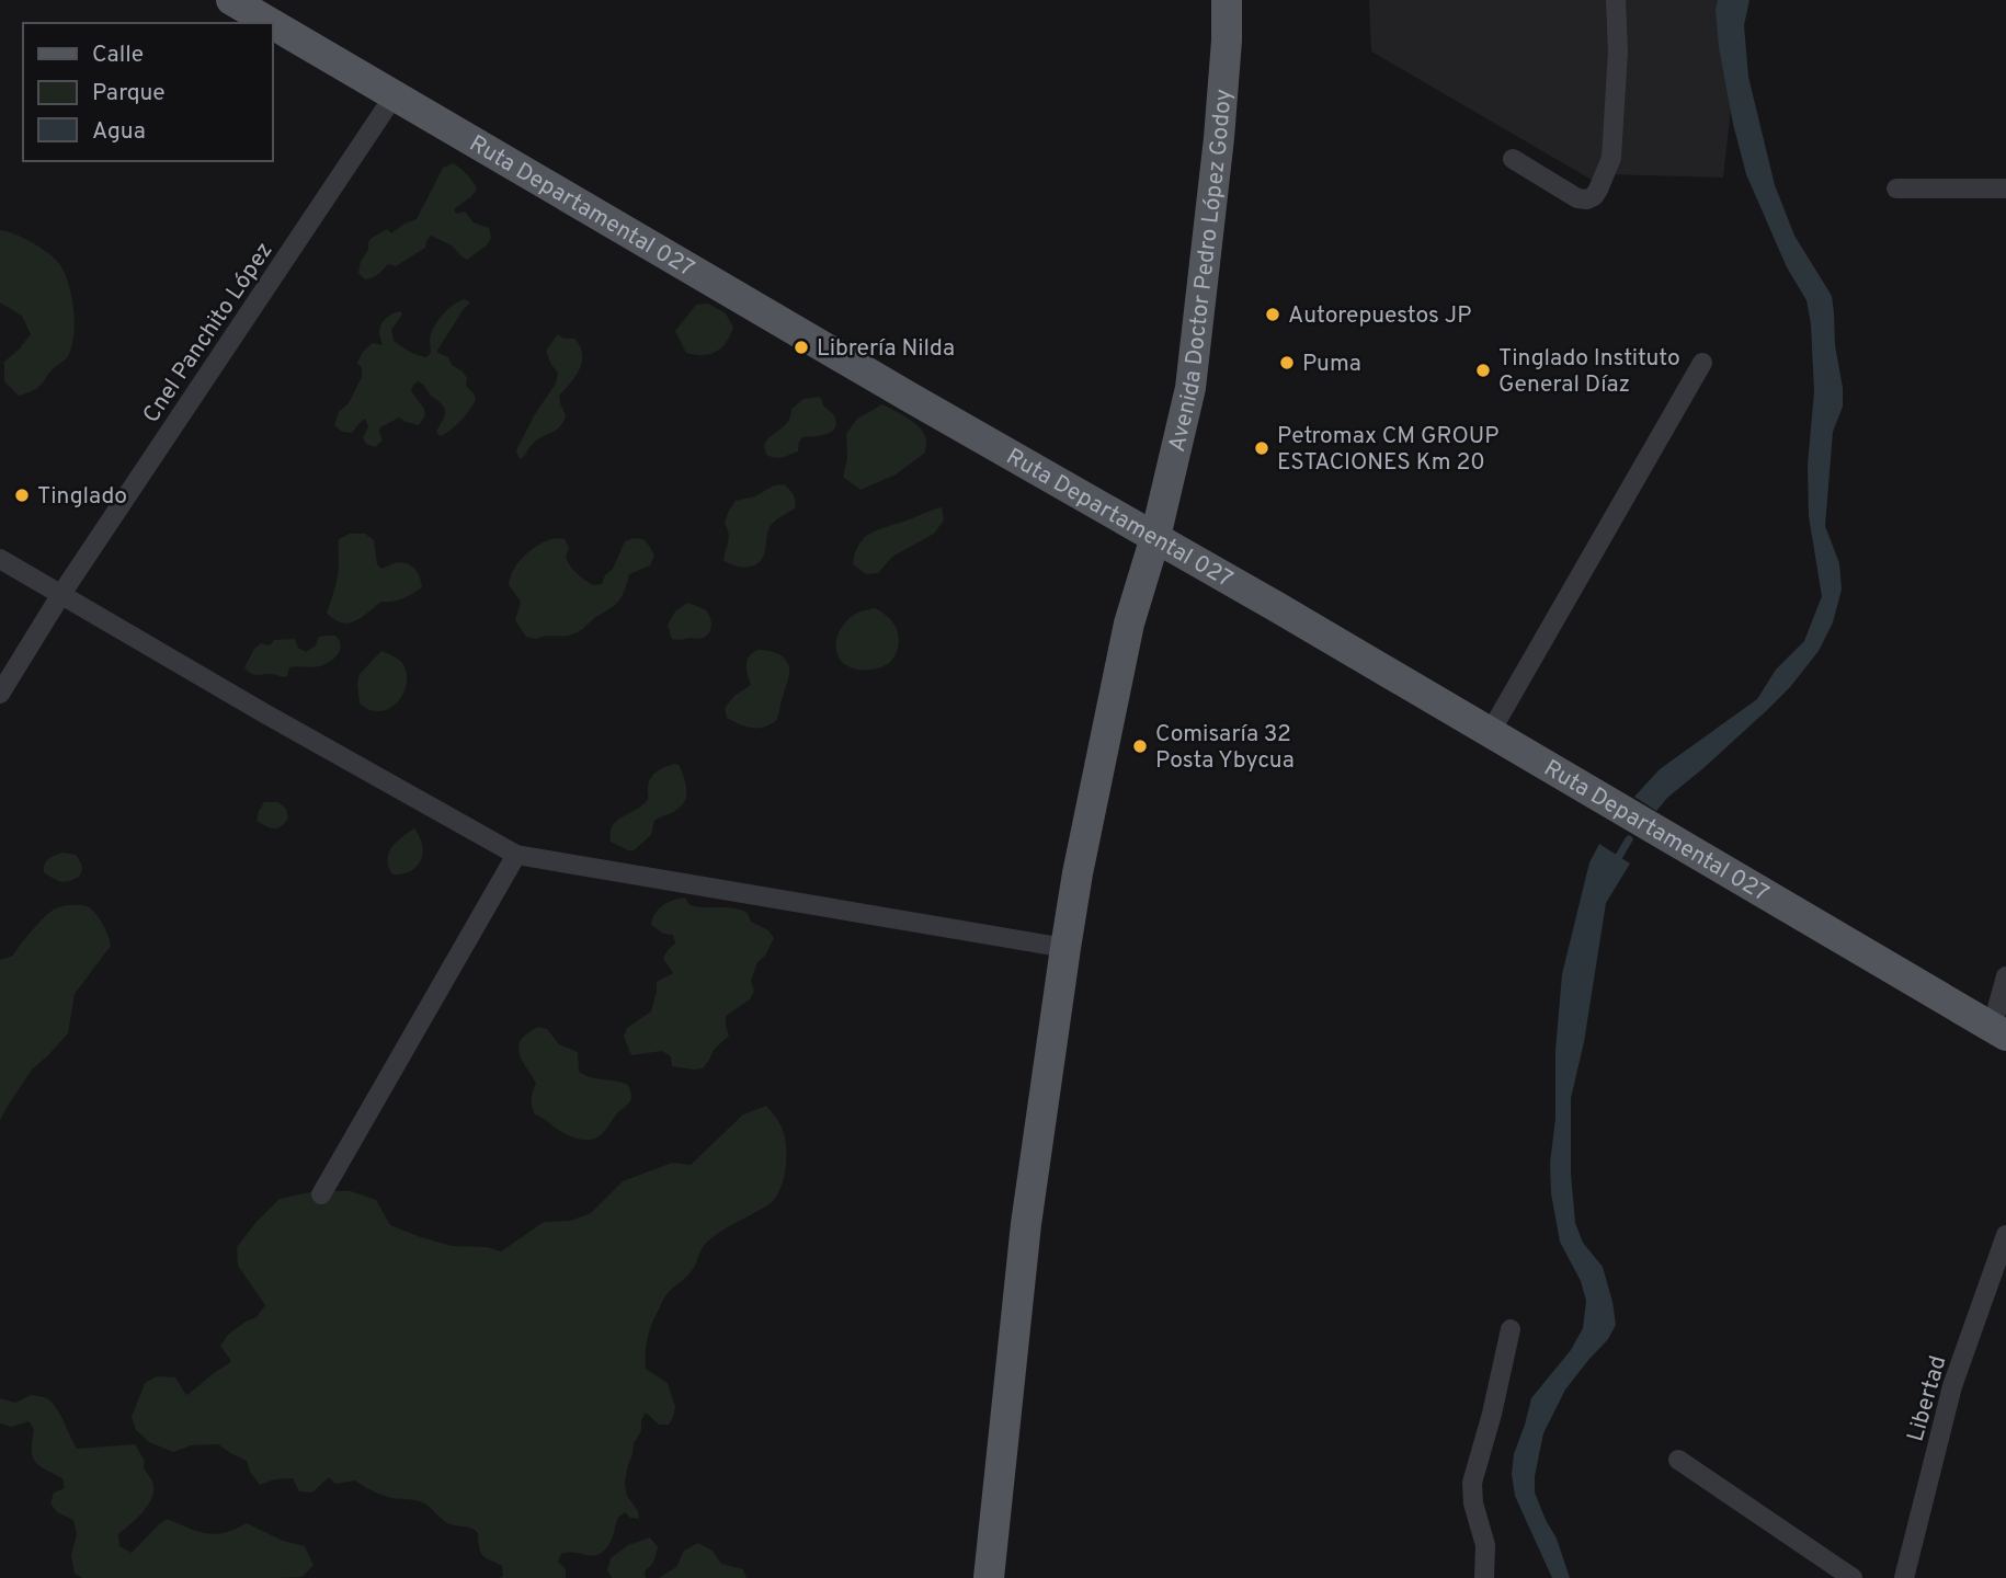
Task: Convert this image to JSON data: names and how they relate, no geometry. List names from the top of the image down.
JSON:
{
  "streets": {
    "main road": ["Ruta Departamental 027", "Avenida Doctor Pedro López Godoy"],
    "street": ["Cnel Panchito López", "Libertad"]
  },
  "crossings": [
    ["Ruta Departamental 027", "Avenida Doctor Pedro López Godoy"],
    ["Ruta Departamental 027", "Cnel Panchito López"]
  ],
  "places": [
    "Autorepuestos JP",
    "Librería Nilda",
    "Puma",
    "Tinglado Instituto General Díaz",
    "Petromax CM GROUP ESTACIONES Km 20",
    "Tinglado",
    "Comisaría 32 Posta Ybycua"
  ],
  "legend": ["Calle", "Parque", "Agua"]
}
